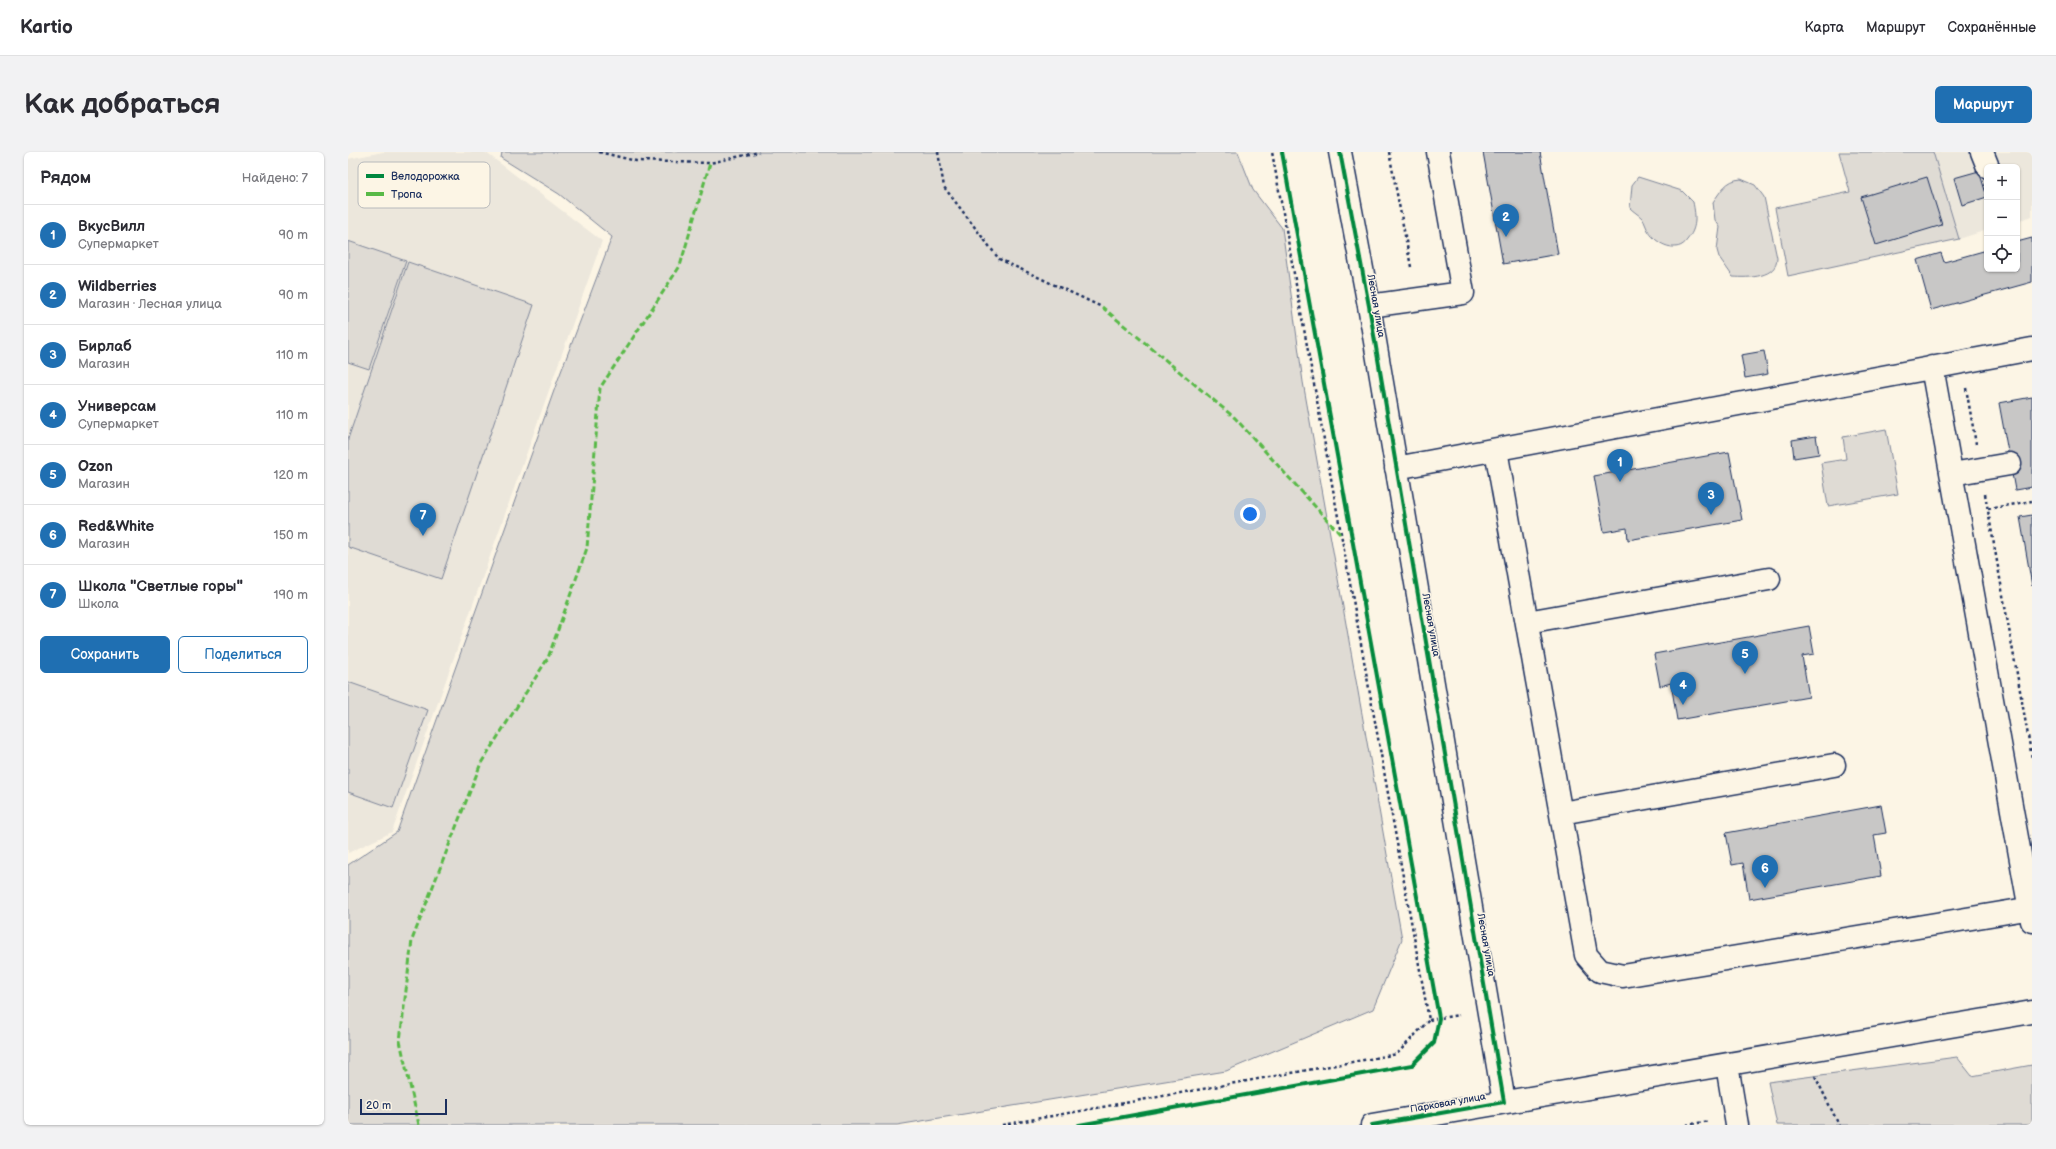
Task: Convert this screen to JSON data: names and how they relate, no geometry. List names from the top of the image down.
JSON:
{
  "streets": {
    "street": ["Лесная улица", "Парковая улица"]
  },
  "crossings": [
    ["Лесная улица", "Парковая улица"]
  ],
  "legend": ["Велодорожка", "Тропа"],
  "scale_bar": "20 m",
  "page": {
    "header": "Kartio",
    "nav": ["Карта", "Маршрут", "Сохранённые"],
    "buttons": [
      "Маршрут",
      ["Сохранить", "Поделиться"]
    ],
    "title": "Как добраться",
    "heading": ["Рядом", "Найдено: 7"],
    "map_buttons": ["+", "−"],
    "list": [
      {
        "mark": "1",
        "name": "ВкусВилл",
        "note": "Супермаркет",
        "value": "90 m"
      },
      {
        "mark": "2",
        "name": "Wildberries",
        "note": "Магазин · Лесная улица",
        "value": "90 m"
      },
      {
        "mark": "3",
        "name": "Бирлаб",
        "note": "Магазин",
        "value": "110 m"
      },
      {
        "mark": "4",
        "name": "Универсам",
        "note": "Супермаркет",
        "value": "110 m"
      },
      {
        "mark": "5",
        "name": "Ozon",
        "note": "Магазин",
        "value": "120 m"
      },
      {
        "mark": "6",
        "name": "Red&White",
        "note": "Магазин",
        "value": "150 m"
      },
      {
        "mark": "7",
        "name": "Школа \"Светлые горы\"",
        "note": "Школа",
        "value": "190 m"
      }
    ],
    "pins": [
      "2",
      "1",
      "3",
      "7",
      "5",
      "4",
      "6"
    ],
    "scale": "20 m"
  }
}
